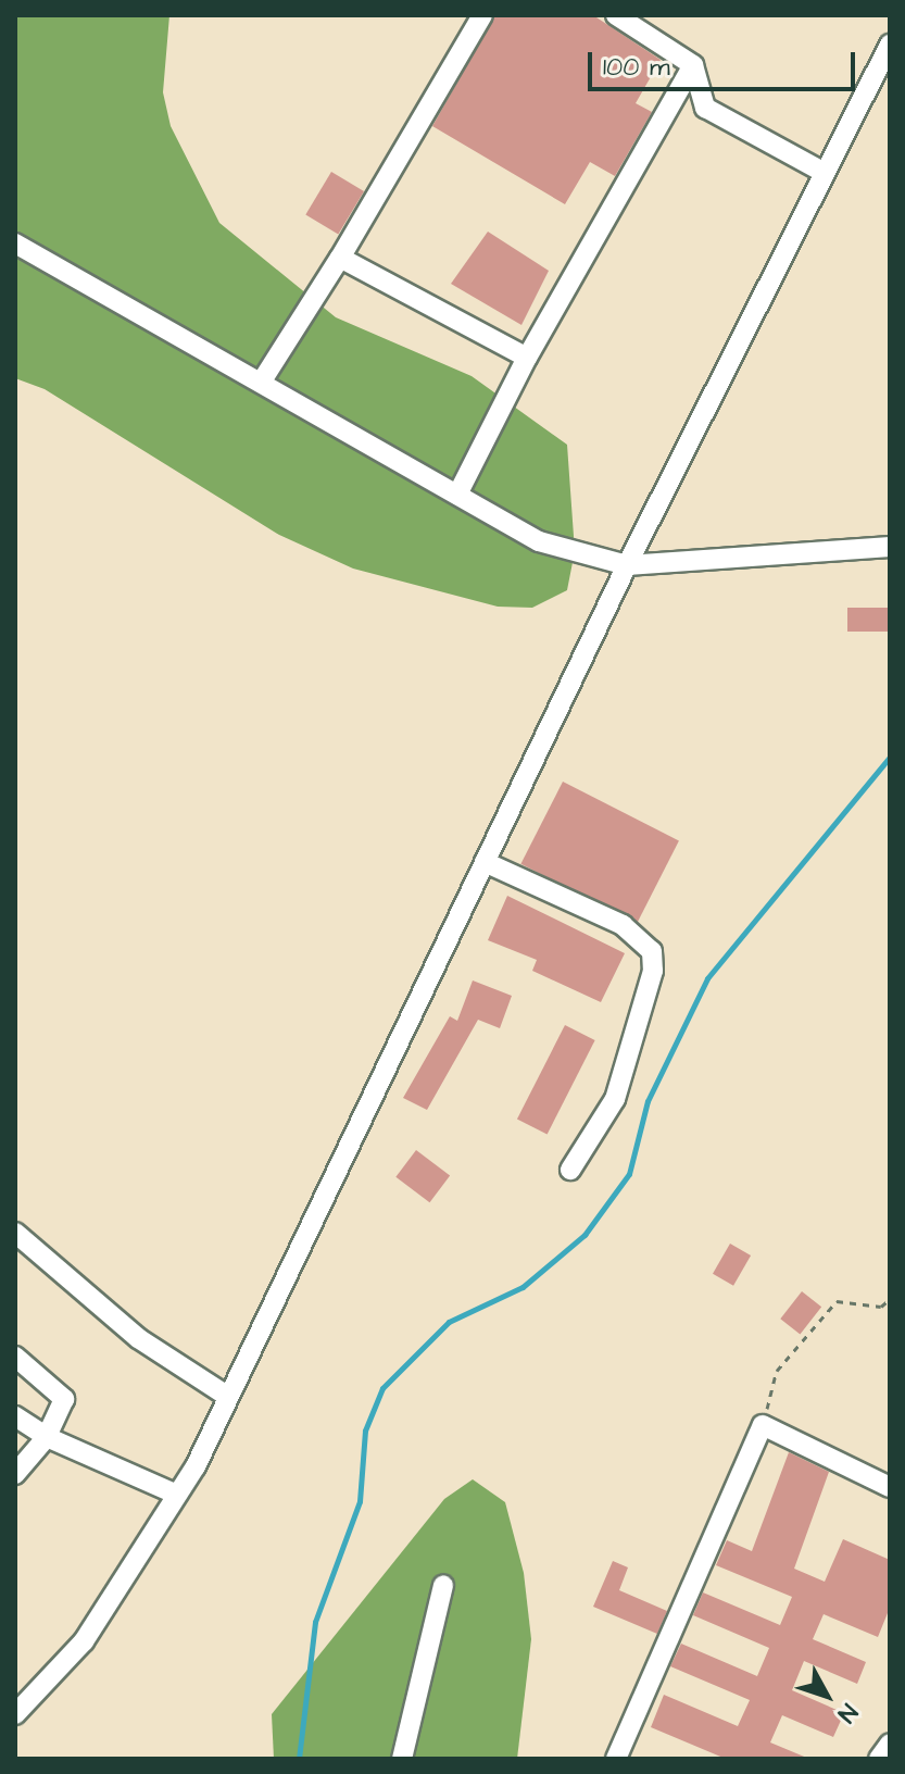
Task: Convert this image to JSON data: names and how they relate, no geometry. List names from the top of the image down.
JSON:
{
  "scale_bar": "100 m",
  "north": "bottom right"
}
